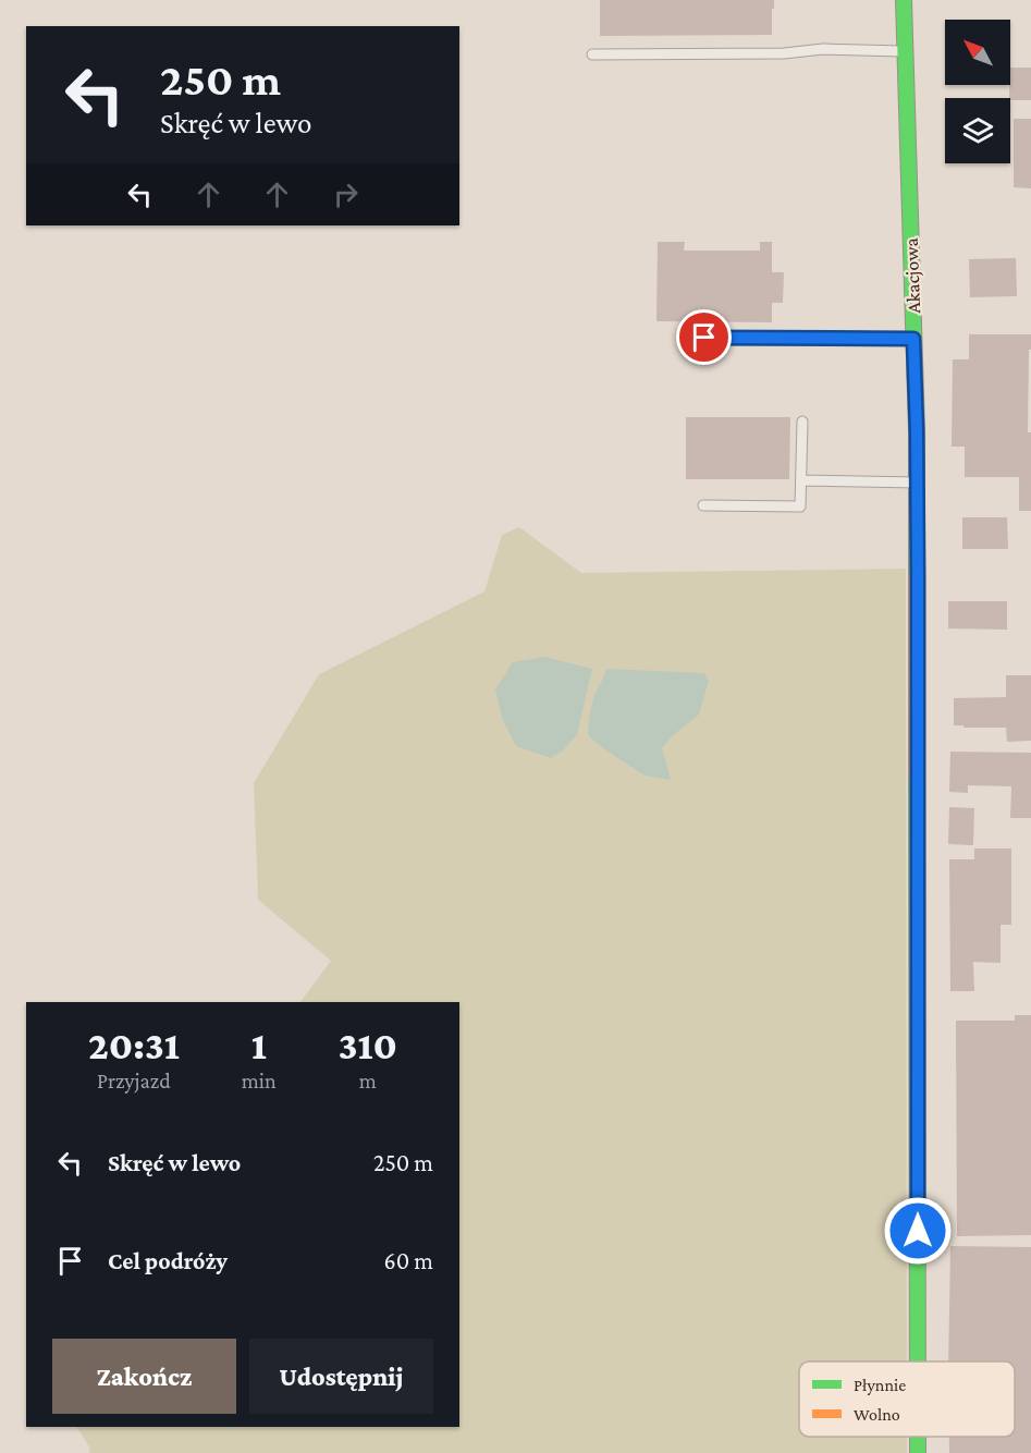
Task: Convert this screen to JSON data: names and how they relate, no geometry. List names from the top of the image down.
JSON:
{
  "streets": {
    "street": ["Akacjowa"]
  },
  "legend": ["Płynnie", "Wolno"],
  "north": "top left",
  "page": {
    "turn": ["250 m", "Skręć w lewo"],
    "eta": [
      "20:31",
      "Przyjazd",
      "1",
      "min",
      "310",
      "m"
    ],
    "list": [
      {
        "name": "Skręć w lewo",
        "value": "250 m"
      },
      {
        "name": "Cel podróży",
        "value": "60 m"
      }
    ],
    "buttons": ["Zakończ", "Udostępnij"]
  }
}
